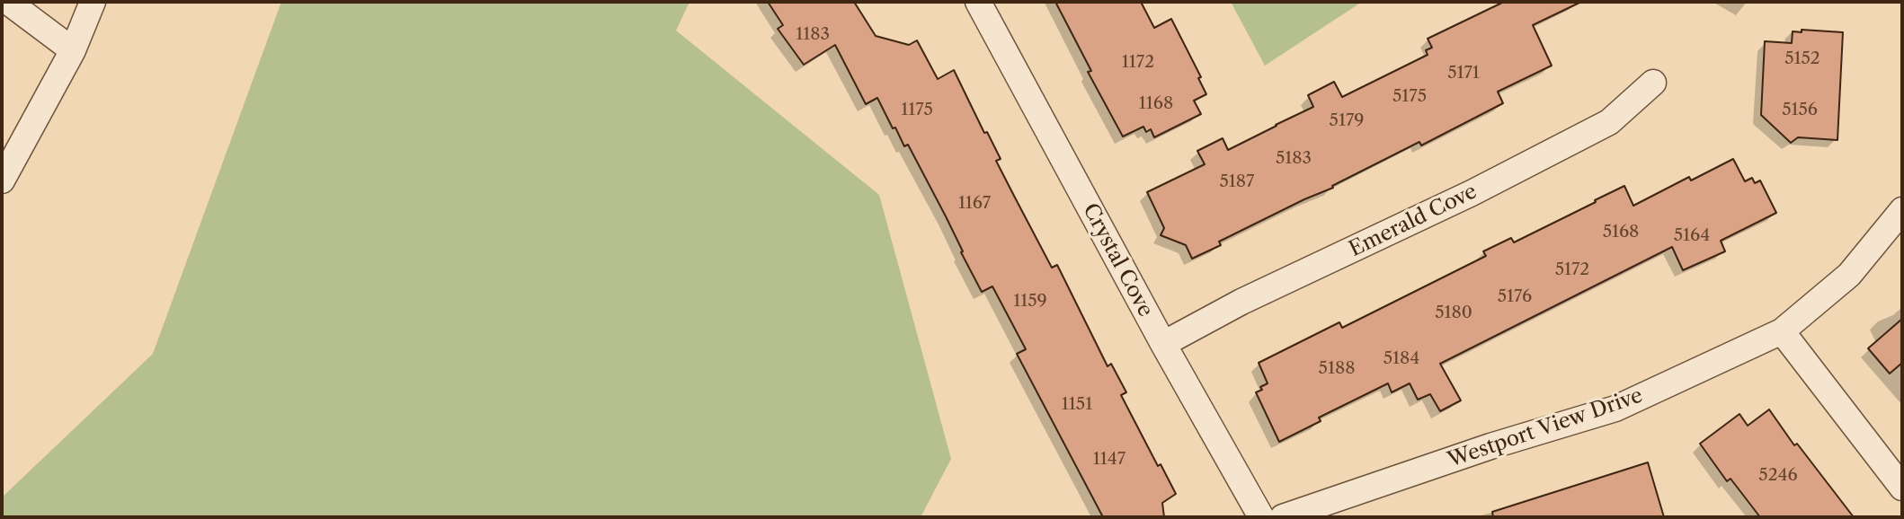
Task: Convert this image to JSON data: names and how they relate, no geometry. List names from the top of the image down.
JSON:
{
  "streets": {
    "street": ["Emerald Cove", "Crystal Cove", "Westport View Drive"]
  },
  "crossings": [
    ["Emerald Cove", "Crystal Cove"]
  ],
  "house_numbers": [
    "1183",
    "5152",
    "1172",
    "5171",
    "5175",
    "1168",
    "1175",
    "5156",
    "5179",
    "5183",
    "5187",
    "1167",
    "5168",
    "5164",
    "5172",
    "5176",
    "1159",
    "5180",
    "5184",
    "5188",
    "1151",
    "1147",
    "5246"
  ]
}
